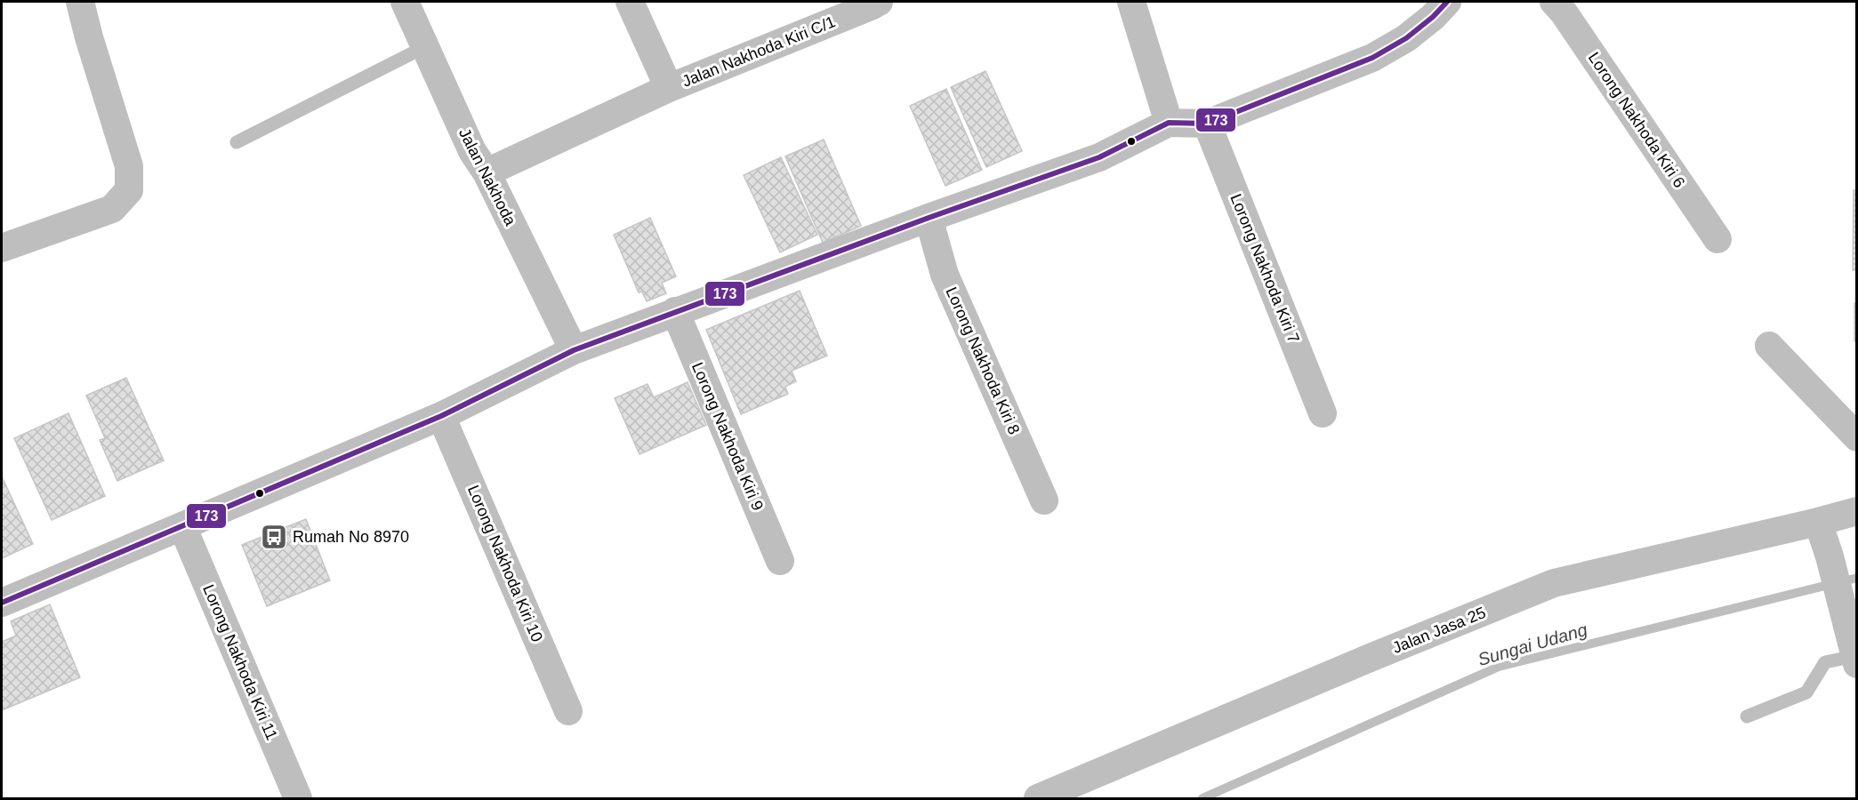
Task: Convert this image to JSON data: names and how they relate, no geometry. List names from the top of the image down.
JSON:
{
  "streets": {
    "street": [
      "Jalan Nakhoda Kiri C/1",
      "Lorong Nakhoda Kiri 6",
      "Jalan Nakhoda",
      "Lorong Nakhoda Kiri 7",
      "Lorong Nakhoda Kiri 8",
      "Lorong Nakhoda Kiri 9",
      "Lorong Nakhoda Kiri 10",
      "Jalan Jasa 25",
      "Lorong Nakhoda Kiri 11"
    ]
  },
  "crossings": [
    ["Jalan Nakhoda Kiri C/1", "Jalan Nakhoda"]
  ],
  "water": ["Sungai Udang"],
  "places": {
    "bus stop": ["Rumah No 8970"]
  },
  "lines": ["transit line 173"]
}
